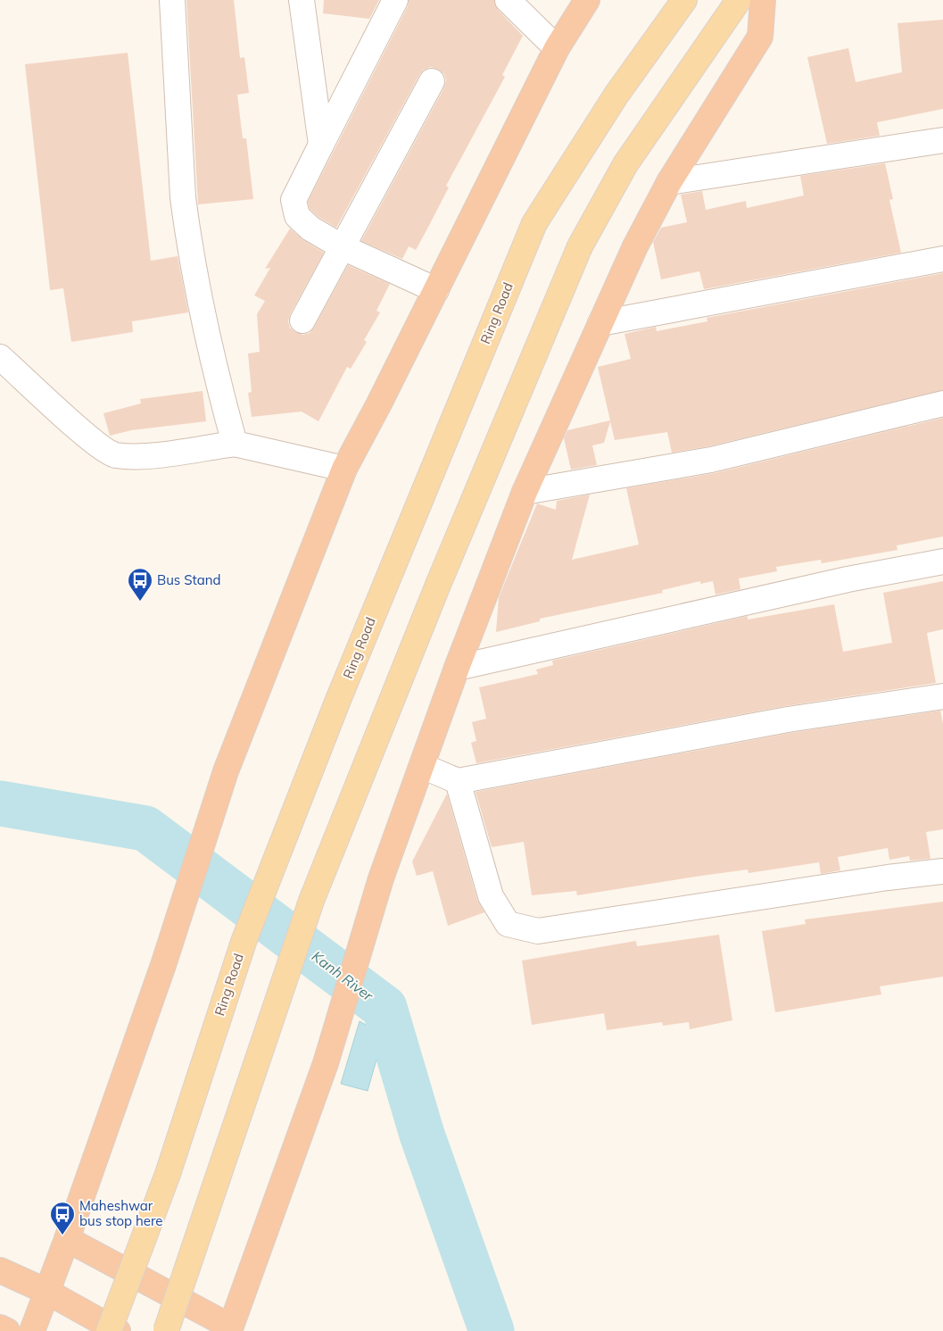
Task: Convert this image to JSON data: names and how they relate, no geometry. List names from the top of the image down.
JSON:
{
  "streets": {
    "main road": ["Ring Road"]
  },
  "water": ["Kanh River"],
  "places": {
    "bus stop": ["Bus Stand", "Maheshwar bus stop here"]
  }
}
